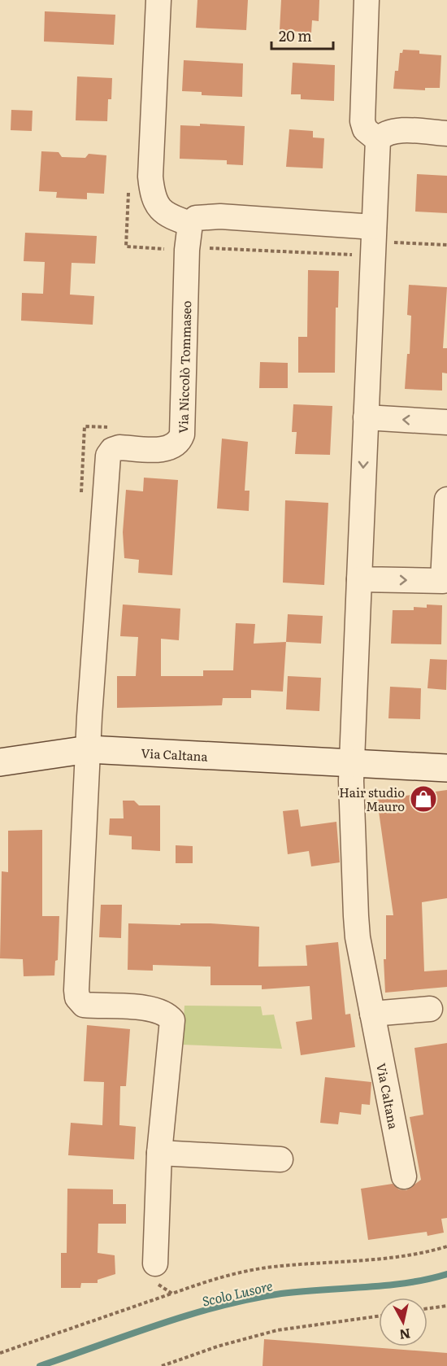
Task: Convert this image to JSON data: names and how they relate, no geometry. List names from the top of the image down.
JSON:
{
  "streets": {
    "main road": ["Via Caltana"],
    "street": ["Via Niccolò Tommaseo"]
  },
  "crossings": [
    ["Via Niccolò Tommaseo", "Via Caltana"]
  ],
  "water": ["Scolo Lusore"],
  "places": {
    "shop": ["Hair studio Mauro"]
  },
  "scale_bar": "20 m",
  "north": "bottom"
}
